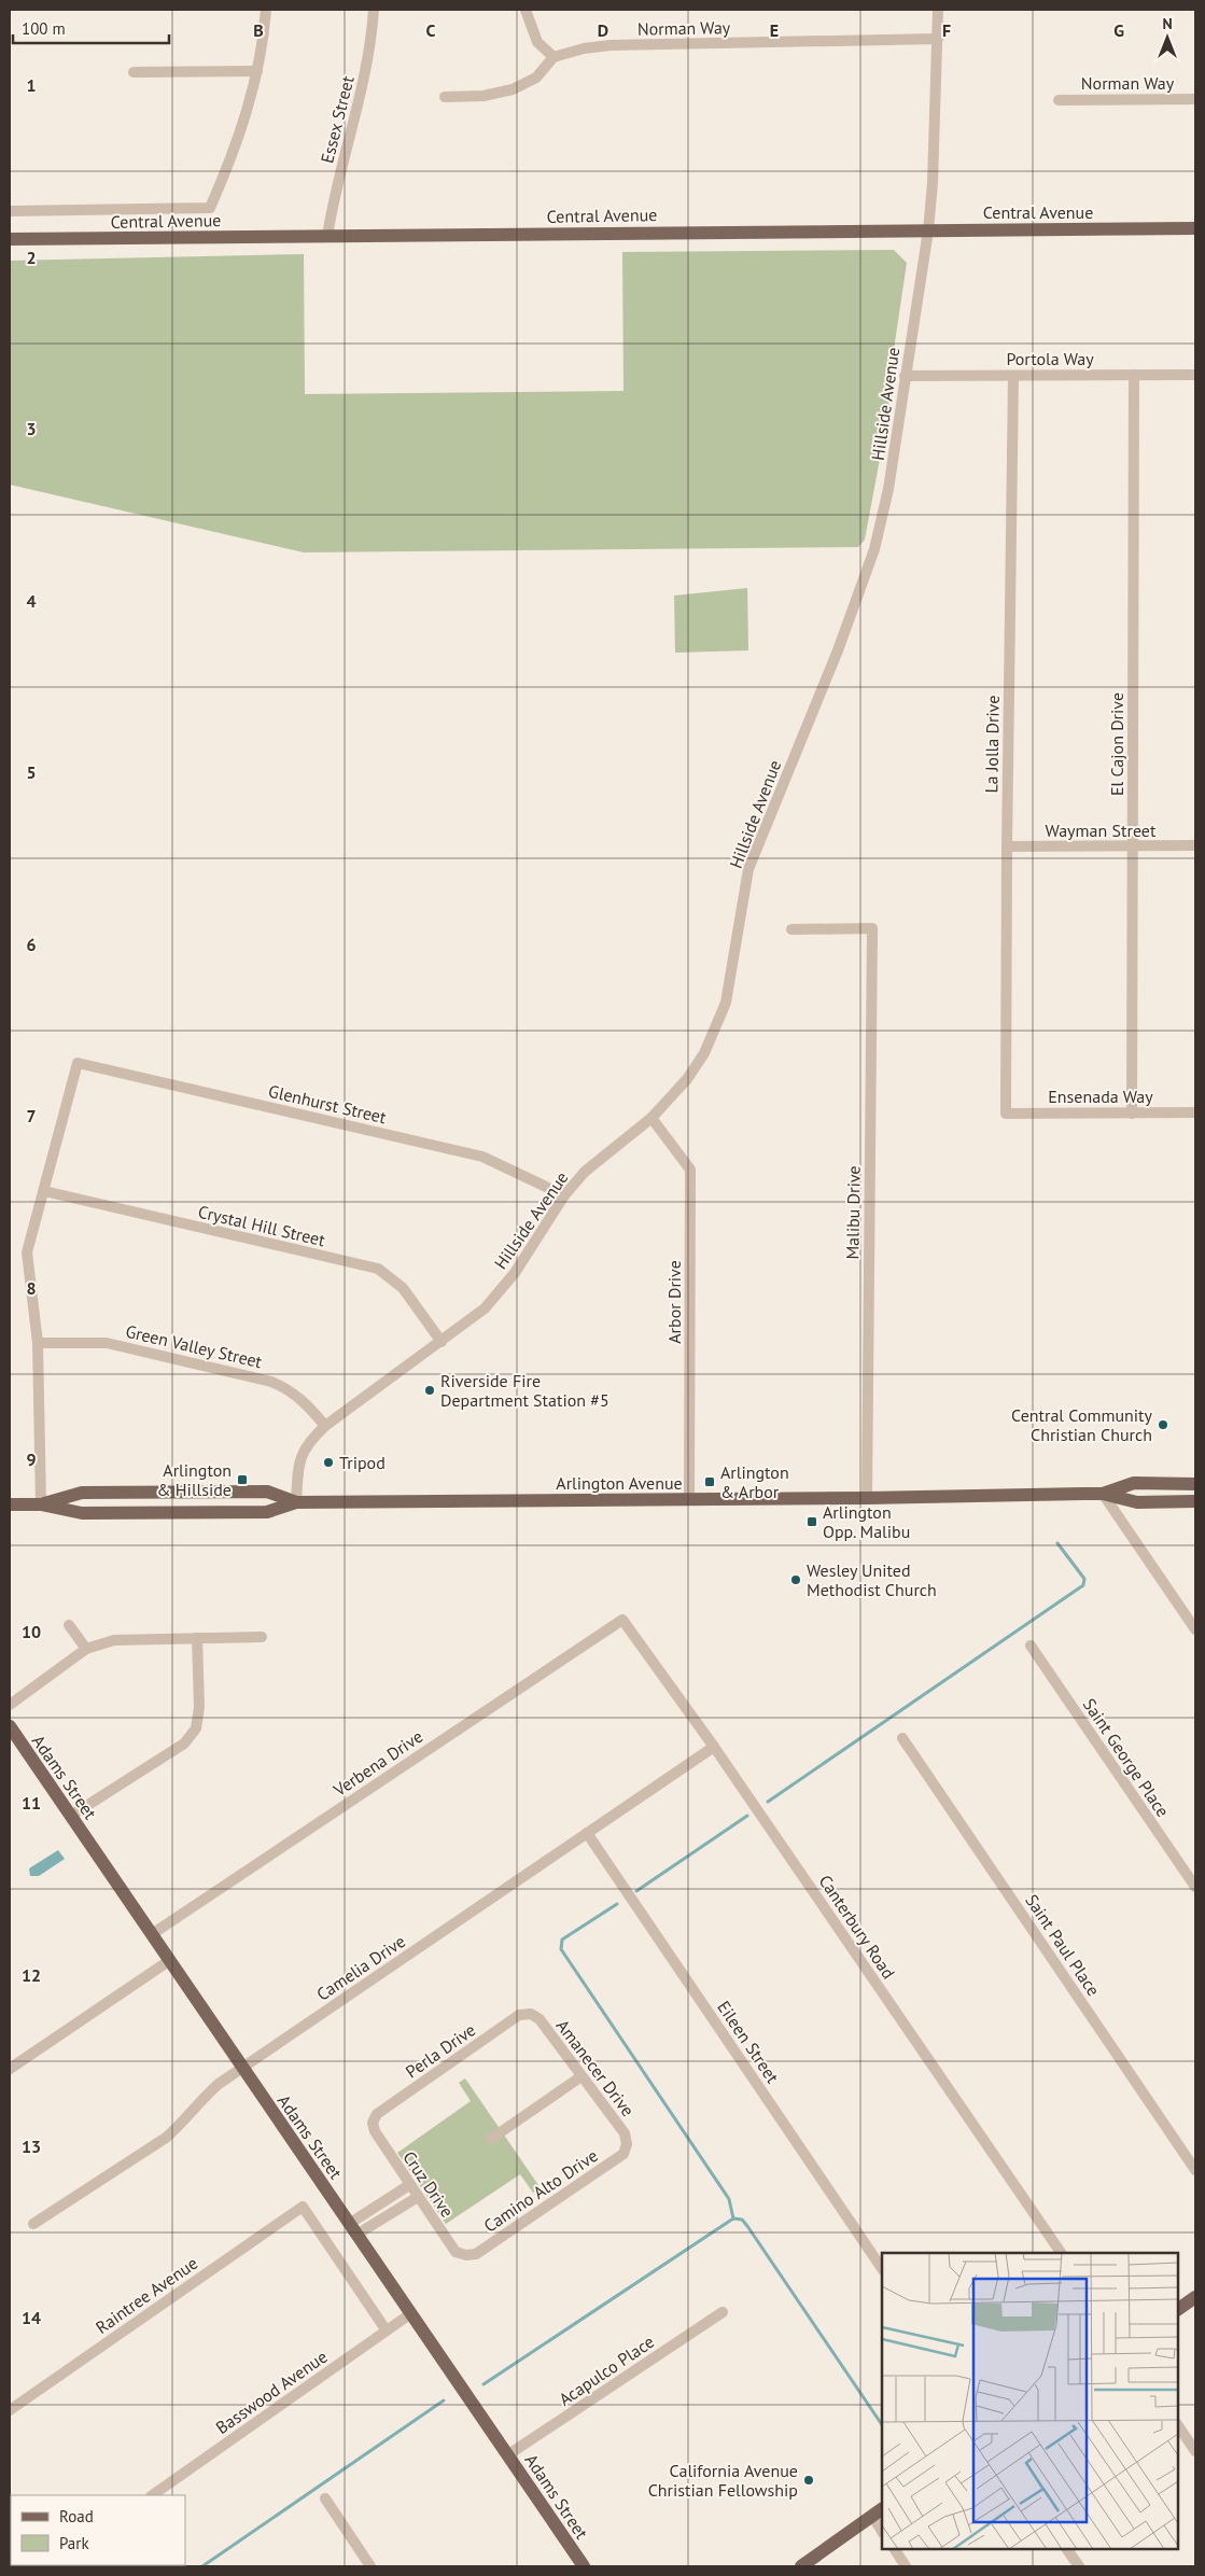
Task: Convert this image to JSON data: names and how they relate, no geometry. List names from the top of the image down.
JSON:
{
  "streets": {
    "main road": ["Central Avenue", "Arlington Avenue", "Adams Street"],
    "street": [
      "Norman Way",
      "Essex Street",
      "Portola Way",
      "Hillside Avenue",
      "La Jolla Drive",
      "El Cajon Drive",
      "Wayman Street",
      "Ensenada Way",
      "Glenhurst Street",
      "Malibu Drive",
      "Crystal Hill Street",
      "Arbor Drive",
      "Green Valley Street",
      "Saint George Place",
      "Verbena Drive",
      "Canterbury Road",
      "Saint Paul Place",
      "Camelia Drive",
      "Eileen Street",
      "Perla Drive",
      "Amanecer Drive",
      "Cruz Drive",
      "Camino Alto Drive",
      "Raintree Avenue",
      "Acapulco Place",
      "Basswood Avenue"
    ]
  },
  "crossings": [
    ["Norman Way", "Hillside Avenue"],
    ["Essex Street", "Central Avenue"],
    ["Central Avenue", "Hillside Avenue"],
    ["Portola Way", "Hillside Avenue"],
    ["Portola Way", "La Jolla Drive"],
    ["Portola Way", "El Cajon Drive"],
    ["Hillside Avenue", "Glenhurst Street"],
    ["Hillside Avenue", "Crystal Hill Street"],
    ["Hillside Avenue", "Arbor Drive"],
    ["Hillside Avenue", "Green Valley Street"],
    ["Hillside Avenue", "Arlington Avenue"],
    ["La Jolla Drive", "Wayman Street"],
    ["La Jolla Drive", "Ensenada Way"],
    ["El Cajon Drive", "Wayman Street"],
    ["El Cajon Drive", "Ensenada Way"],
    ["Glenhurst Street", "Crystal Hill Street"],
    ["Malibu Drive", "Arlington Avenue"],
    ["Arbor Drive", "Arlington Avenue"],
    ["Verbena Drive", "Adams Street"],
    ["Verbena Drive", "Canterbury Road"],
    ["Adams Street", "Camelia Drive"],
    ["Adams Street", "Acapulco Place"],
    ["Adams Street", "Basswood Avenue"],
    ["Canterbury Road", "Camelia Drive"],
    ["Camelia Drive", "Eileen Street"],
    ["Perla Drive", "Amanecer Drive"],
    ["Perla Drive", "Cruz Drive"],
    ["Amanecer Drive", "Camino Alto Drive"],
    ["Cruz Drive", "Camino Alto Drive"],
    ["Raintree Avenue", "Basswood Avenue"]
  ],
  "places": {
    "other": [
      "Riverside Fire Department Station #5",
      "Central Community Christian Church",
      "Tripod",
      "Wesley United Methodist Church",
      "California Avenue Christian Fellowship"
    ],
    "transit": ["Arlington & Hillside", "Arlington & Arbor", "Arlington Opp. Malibu"]
  },
  "legend": ["Road", "Park"],
  "scale_bar": "100 m",
  "north": "top",
  "grid": {
    "columns": [
      "B",
      "C",
      "D",
      "E",
      "F",
      "G"
    ],
    "rows": [
      "1",
      "2",
      "3",
      "4",
      "5",
      "6",
      "7",
      "8",
      "9",
      "10",
      "11",
      "12",
      "13",
      "14"
    ]
  }
}
